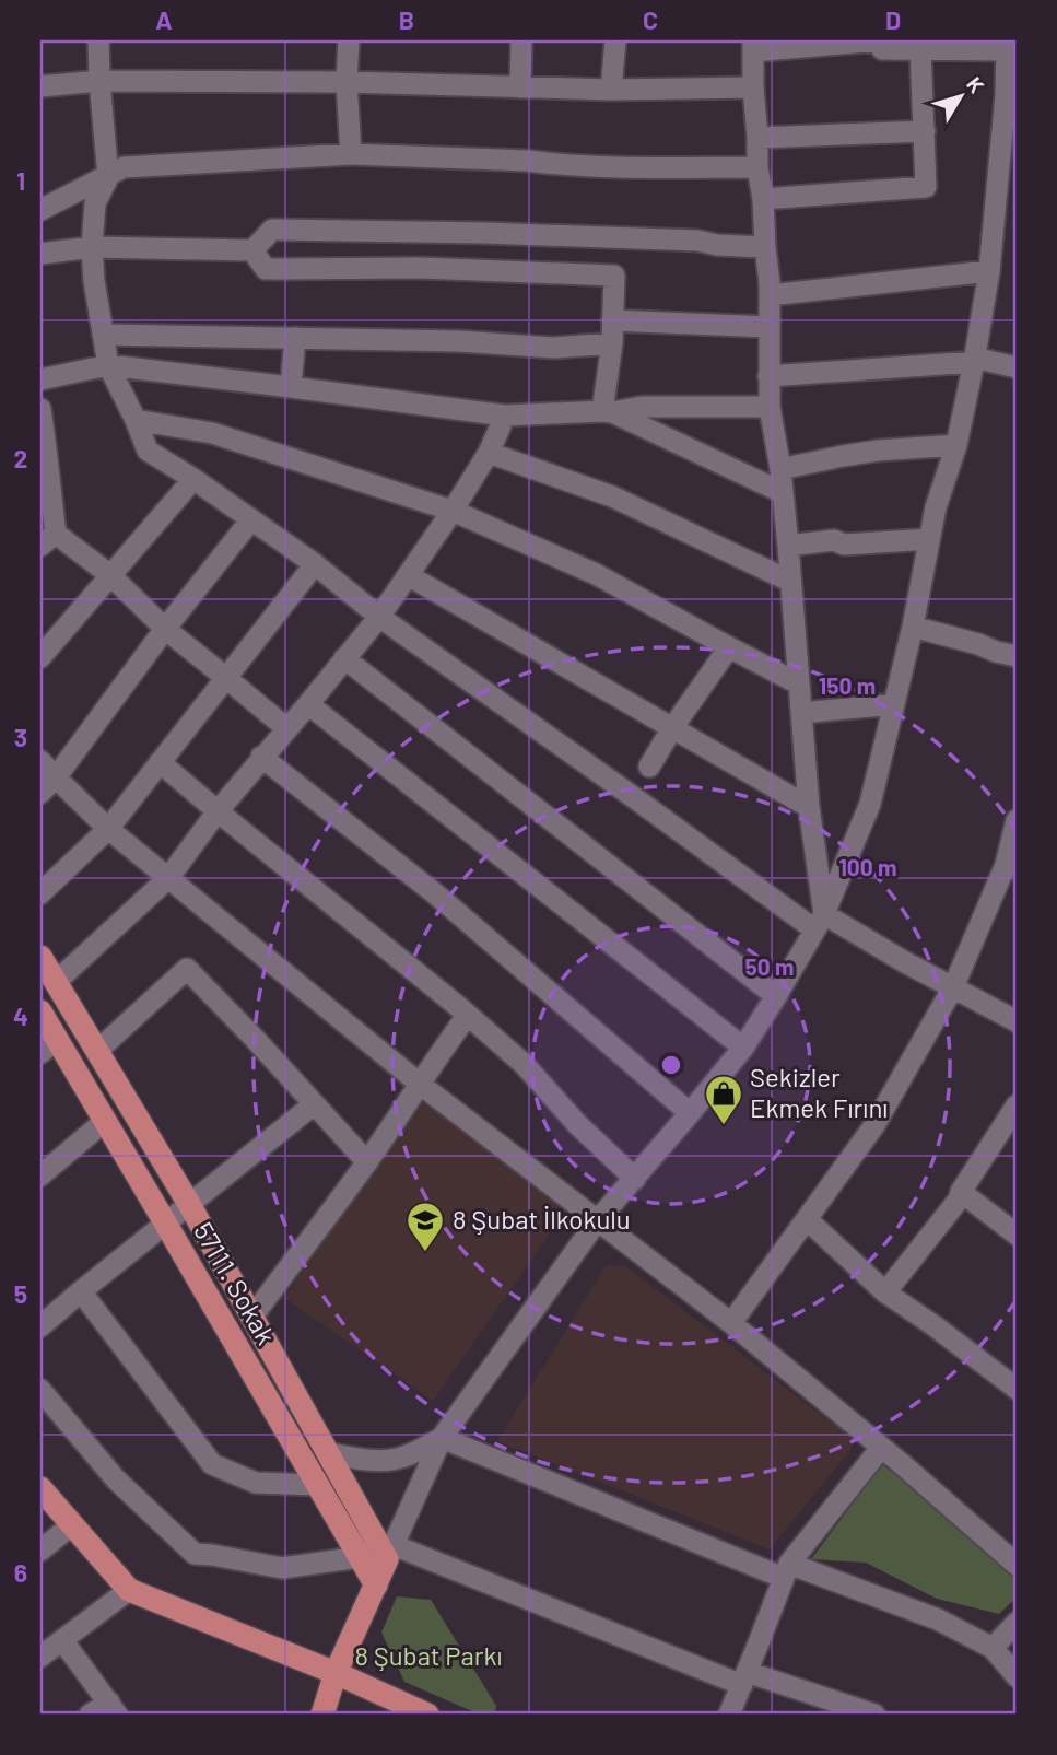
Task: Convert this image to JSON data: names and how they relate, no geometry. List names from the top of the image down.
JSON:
{
  "streets": {
    "main road": ["57111. Sokak"]
  },
  "parks": ["8 Şubat Parkı"],
  "places": {
    "shop": ["Sekizler Ekmek Fırını"],
    "school or university": ["8 Şubat İlkokulu"]
  },
  "north": "top right",
  "grid": {
    "columns": [
      "A",
      "B",
      "C",
      "D"
    ],
    "rows": [
      "1",
      "2",
      "3",
      "4",
      "5",
      "6"
    ]
  },
  "rings": ["150 m", "100 m", "50 m"]
}
